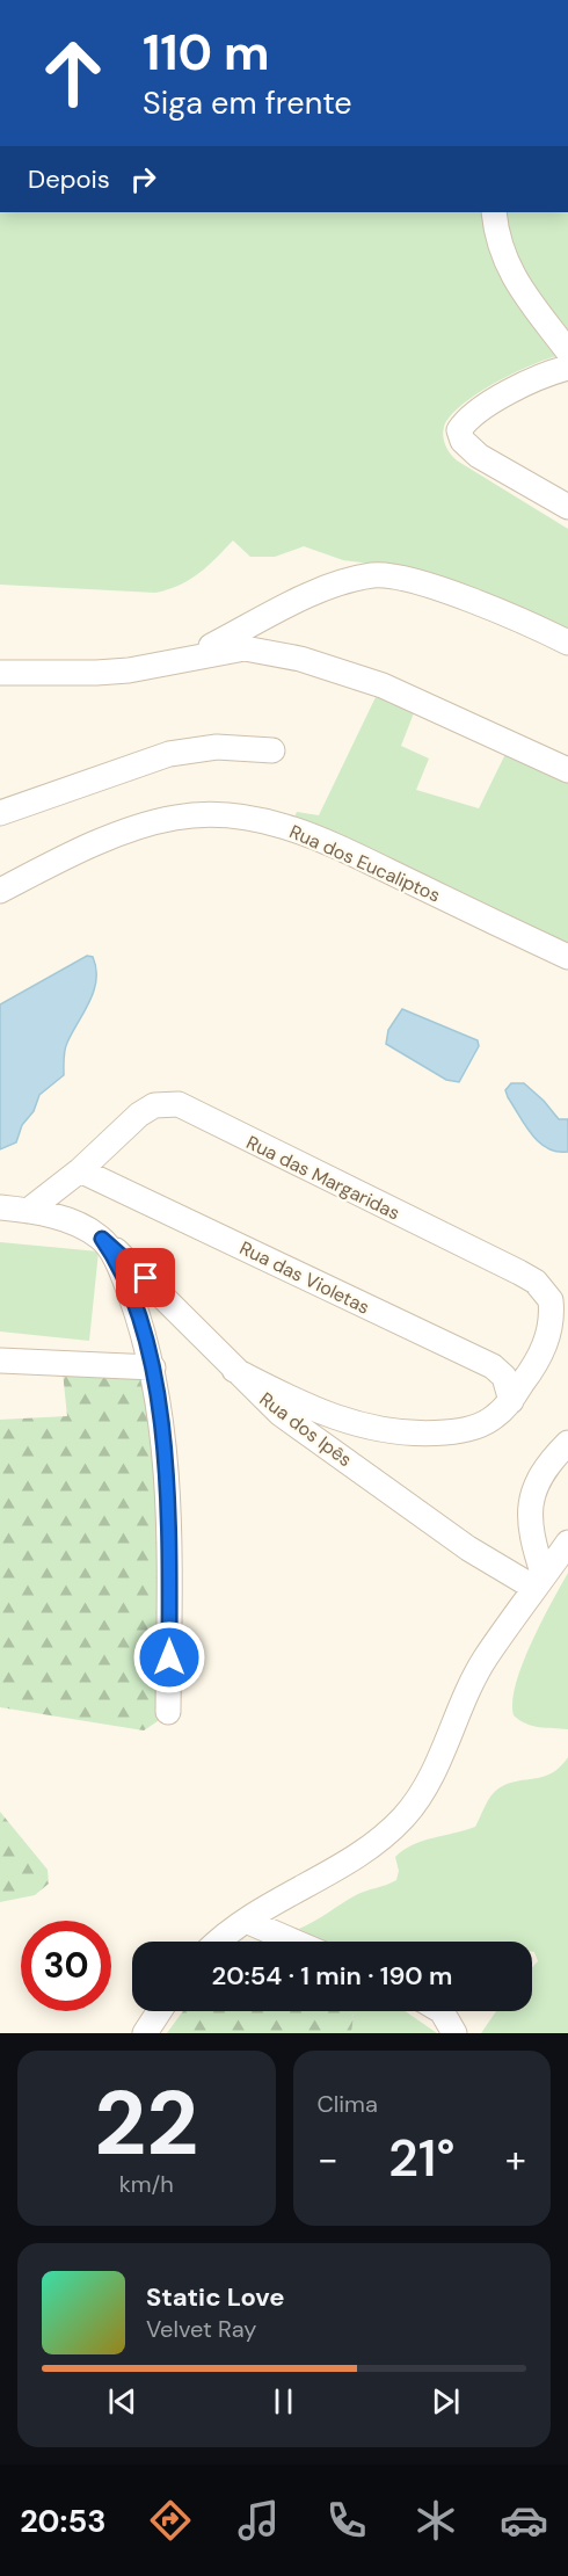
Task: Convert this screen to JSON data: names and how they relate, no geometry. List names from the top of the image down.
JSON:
{
  "streets": {
    "street": [
      "Rua dos Eucaliptos",
      "Rua das Margaridas",
      "Rua das Violetas",
      "Rua dos Ipês"
    ]
  },
  "crossings": [
    ["Rua das Margaridas", "Rua das Violetas"],
    ["Rua das Margaridas", "Rua dos Ipês"]
  ],
  "page": {
    "turn": ["110 m", "Siga em frente"],
    "then": "Depois",
    "limit": "30",
    "trip": "20:54 · 1 min · 190 m",
    "tile": [
      ["22", "km/h"],
      "Clima"
    ],
    "heat": ["−", "21°", "+"],
    "song": ["Static Love", "Velvet Ray"],
    "tabs": "20:53"
  }
}
